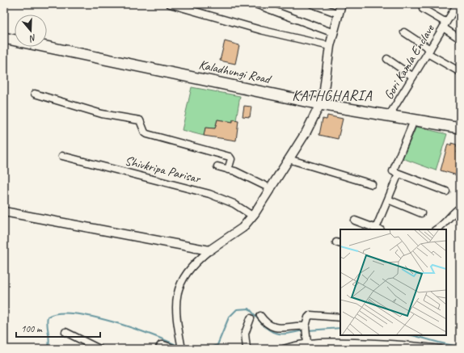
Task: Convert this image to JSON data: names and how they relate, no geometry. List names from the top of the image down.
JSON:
{
  "streets": {
    "main road": ["Kaladhungi Road"],
    "street": ["Gori Kamla Enclave", "Shivkripa Parisar"]
  },
  "crossings": [
    ["Gori Kamla Enclave", "Kaladhungi Road"]
  ],
  "districts": ["KATHGHARIA"],
  "scale_bar": "100 m",
  "north": "bottom"
}
